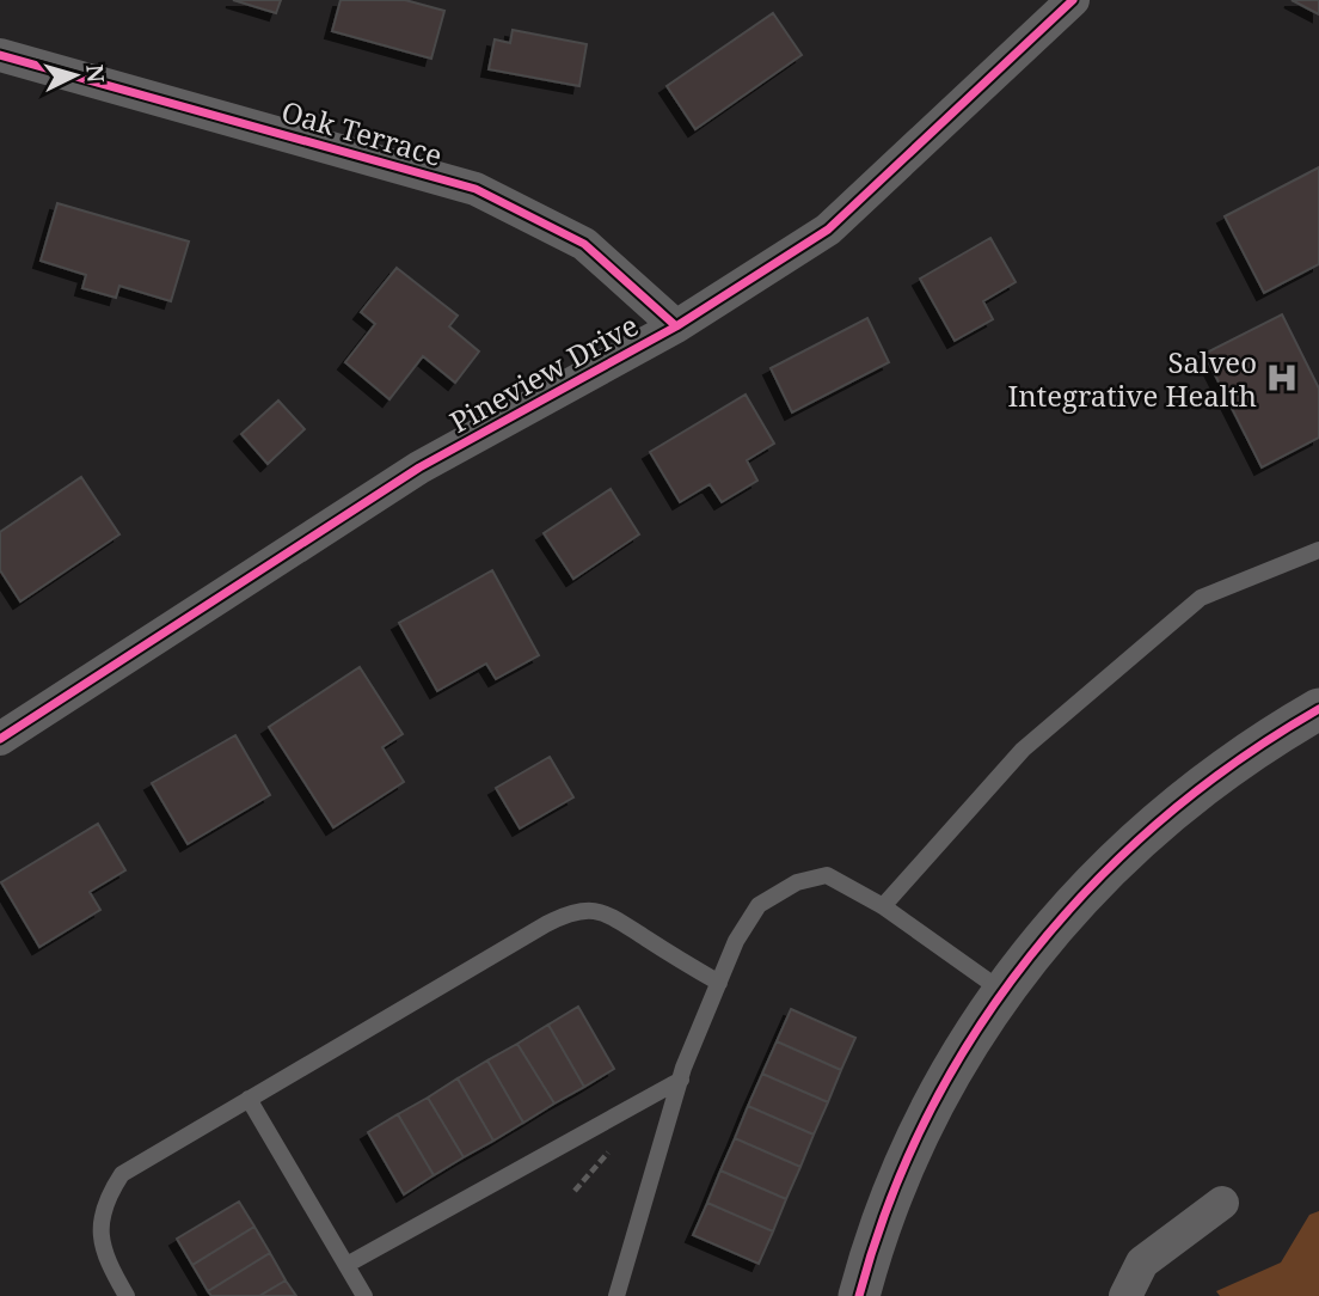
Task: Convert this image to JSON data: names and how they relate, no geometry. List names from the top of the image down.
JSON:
{
  "streets": {
    "street": ["Oak Terrace", "Pineview Drive"]
  },
  "crossings": [
    ["Oak Terrace", "Pineview Drive"]
  ],
  "places": {
    "hospital": ["Salveo Integrative Health"]
  },
  "north": "right"
}
